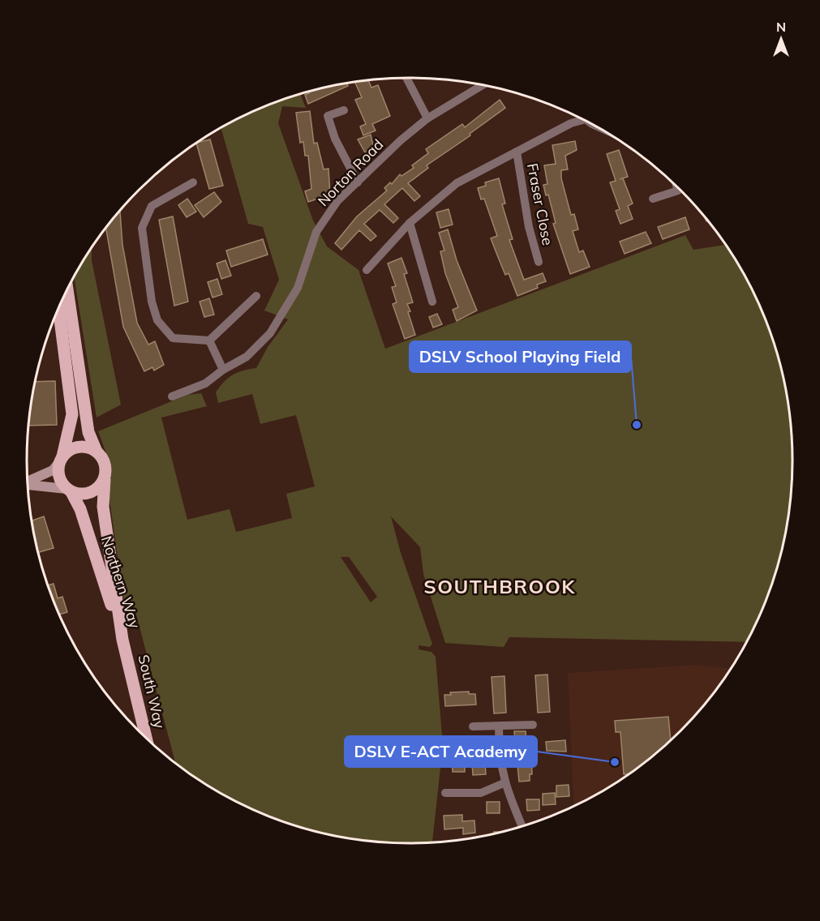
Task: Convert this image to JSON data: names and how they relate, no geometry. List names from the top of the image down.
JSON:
{
  "streets": {
    "main road": ["Northern Way", "South Way"],
    "street": ["Norton Road", "Fraser Close"]
  },
  "crossings": [
    ["Northern Way", "South Way"]
  ],
  "districts": ["SOUTHBROOK"],
  "places": ["DSLV School Playing Field", "DSLV E-ACT Academy"],
  "north": "top"
}
